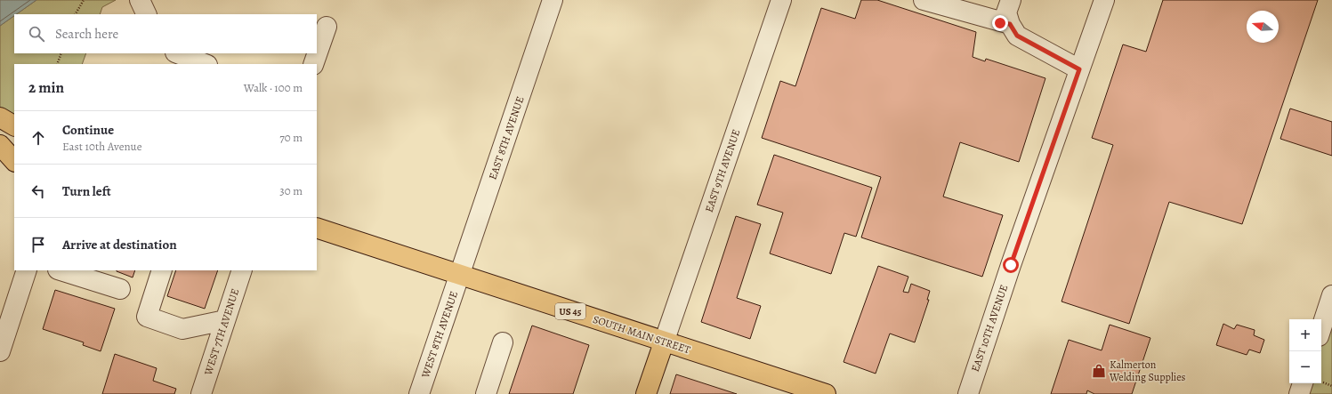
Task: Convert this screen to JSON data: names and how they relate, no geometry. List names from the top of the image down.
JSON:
{
  "streets": {
    "main road": ["US 45", "SOUTH MAIN STREET"],
    "street": [
      "EAST 8TH AVENUE",
      "EAST 9TH AVENUE",
      "EAST 10TH AVENUE",
      "WEST 7TH AVENUE",
      "WEST 8TH AVENUE"
    ]
  },
  "crossings": [
    ["EAST 8TH AVENUE", "WEST 8TH AVENUE"],
    ["EAST 8TH AVENUE", "SOUTH MAIN STREET"],
    ["EAST 9TH AVENUE", "SOUTH MAIN STREET"],
    ["WEST 8TH AVENUE", "SOUTH MAIN STREET"]
  ],
  "places": {
    "shop": ["Kalmerton Welding Supplies"]
  },
  "north": "left",
  "page": {
    "search": "Search here",
    "heading": ["2 min", "Walk · 100 m"],
    "list": [
      ["Continue", "East 10th Avenue", "70 m"],
      ["Turn left", "30 m"],
      "Arrive at destination"
    ],
    "map_buttons": ["+", "−"]
  }
}
